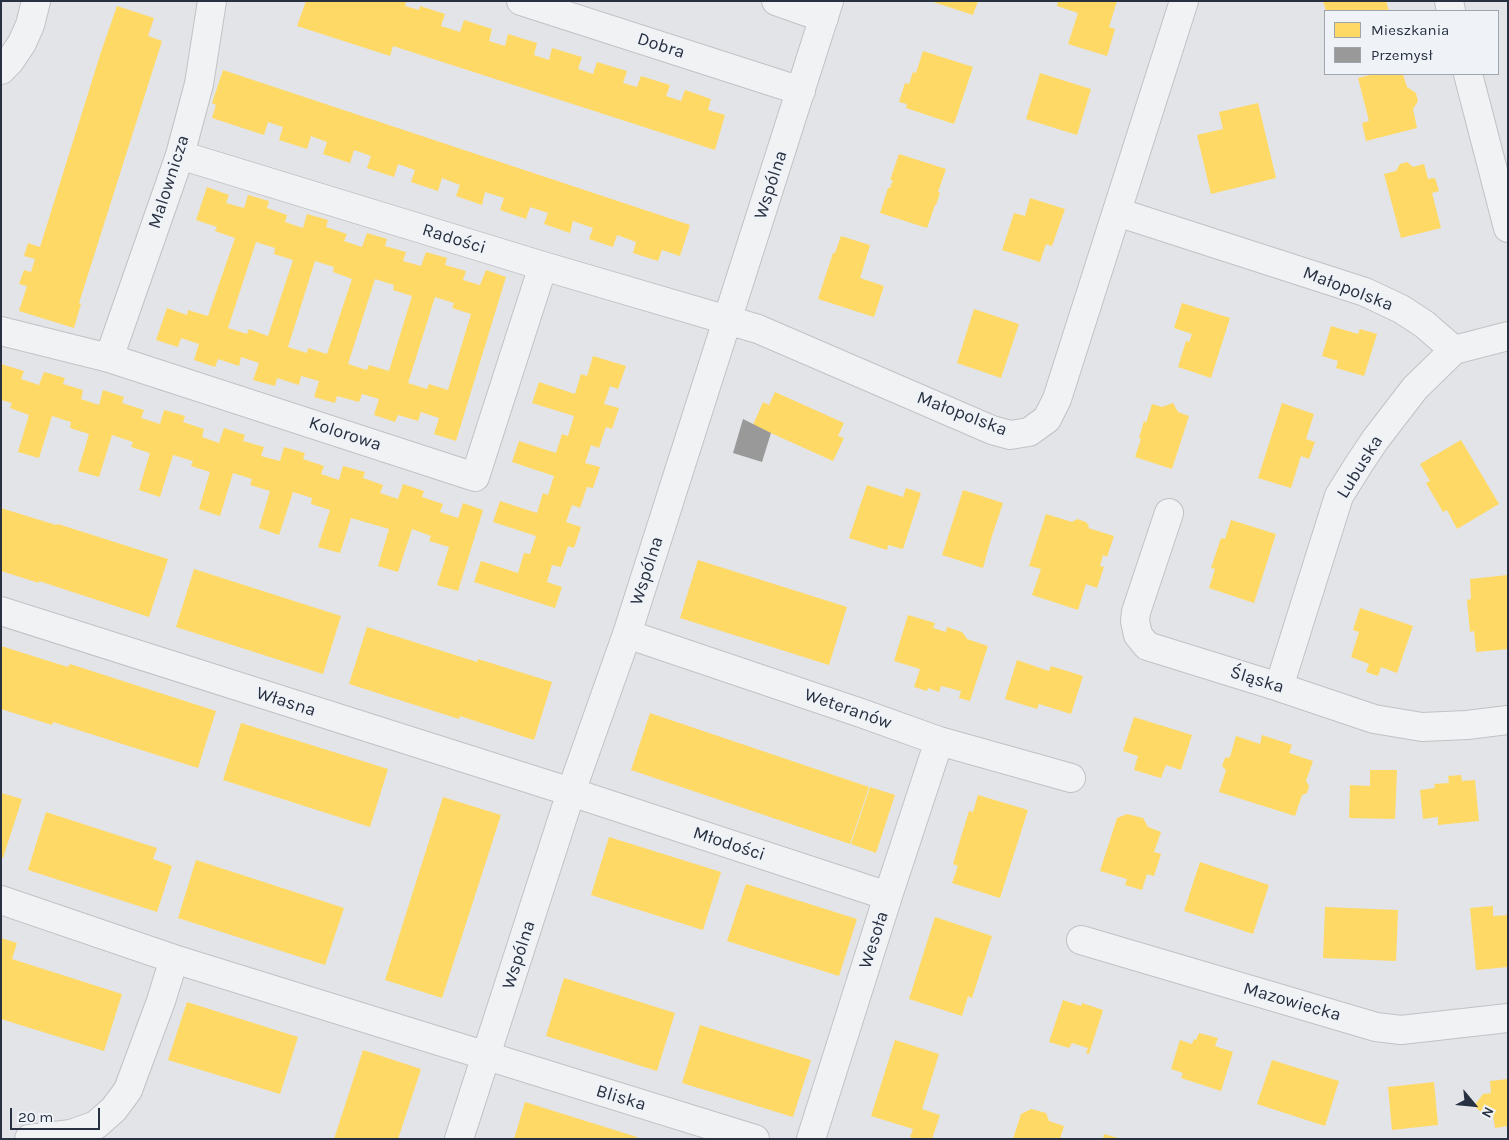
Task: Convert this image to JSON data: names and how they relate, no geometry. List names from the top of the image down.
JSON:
{
  "streets": {
    "street": [
      "Dobra",
      "Malownicza",
      "Wspólna",
      "Radości",
      "Małopolska",
      "Kolorowa",
      "Lubuska",
      "Śląska",
      "Własna",
      "Weteranów",
      "Młodości",
      "Wesoła",
      "Mazowiecka",
      "Bliska"
    ]
  },
  "crossings": [
    ["Dobra", "Wspólna"],
    ["Malownicza", "Radości"],
    ["Malownicza", "Kolorowa"],
    ["Wspólna", "Radości"],
    ["Wspólna", "Małopolska"],
    ["Wspólna", "Własna"],
    ["Wspólna", "Weteranów"],
    ["Wspólna", "Młodości"],
    ["Wspólna", "Bliska"],
    ["Radości", "Małopolska"],
    ["Radości", "Kolorowa"],
    ["Małopolska", "Lubuska"],
    ["Lubuska", "Śląska"],
    ["Własna", "Młodości"],
    ["Weteranów", "Wesoła"],
    ["Młodości", "Wesoła"]
  ],
  "legend": ["Mieszkania", "Przemysł"],
  "scale_bar": "20 m",
  "north": "bottom right"
}
